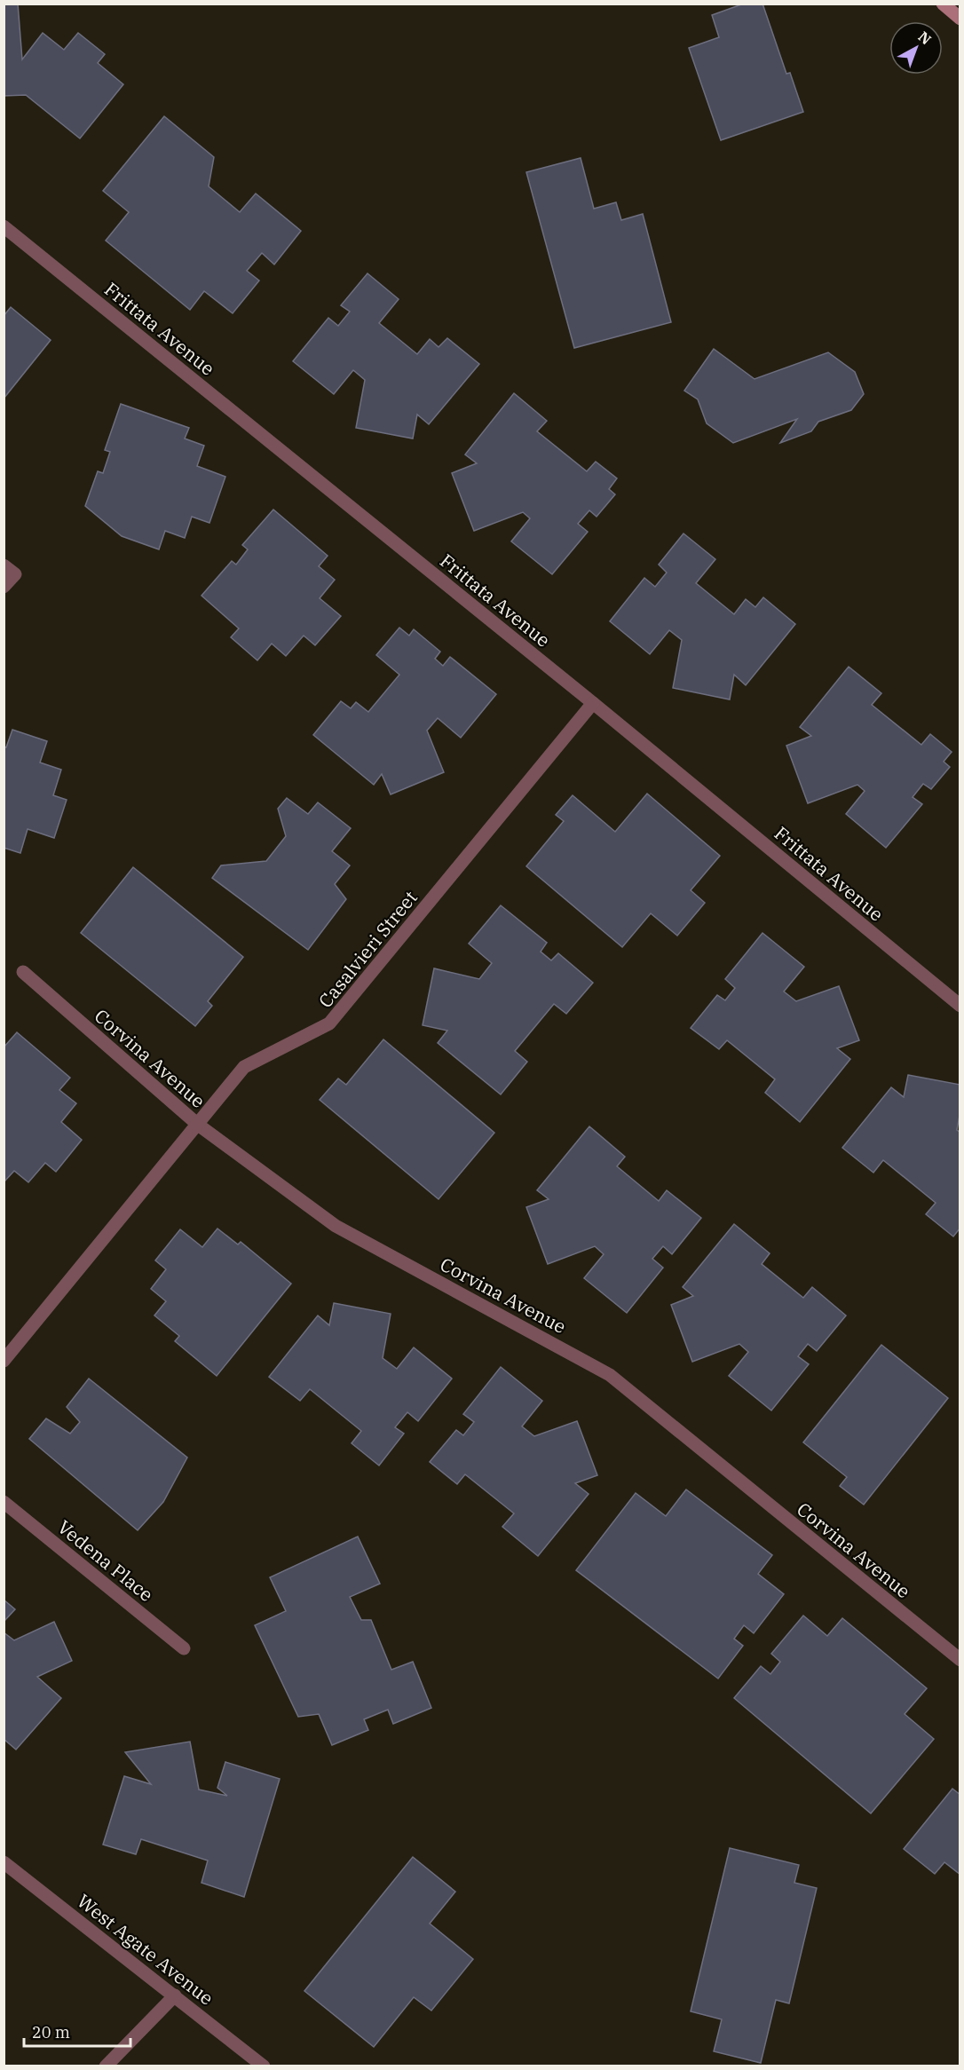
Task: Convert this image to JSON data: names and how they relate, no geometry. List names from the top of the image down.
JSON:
{
  "streets": {
    "street": [
      "Frittata Avenue",
      "Casalvieri Street",
      "Corvina Avenue",
      "Vedena Place",
      "West Agate Avenue"
    ]
  },
  "crossings": [
    ["Frittata Avenue", "Casalvieri Street"],
    ["Casalvieri Street", "Corvina Avenue"]
  ],
  "scale_bar": "20 m",
  "north": "top right"
}
